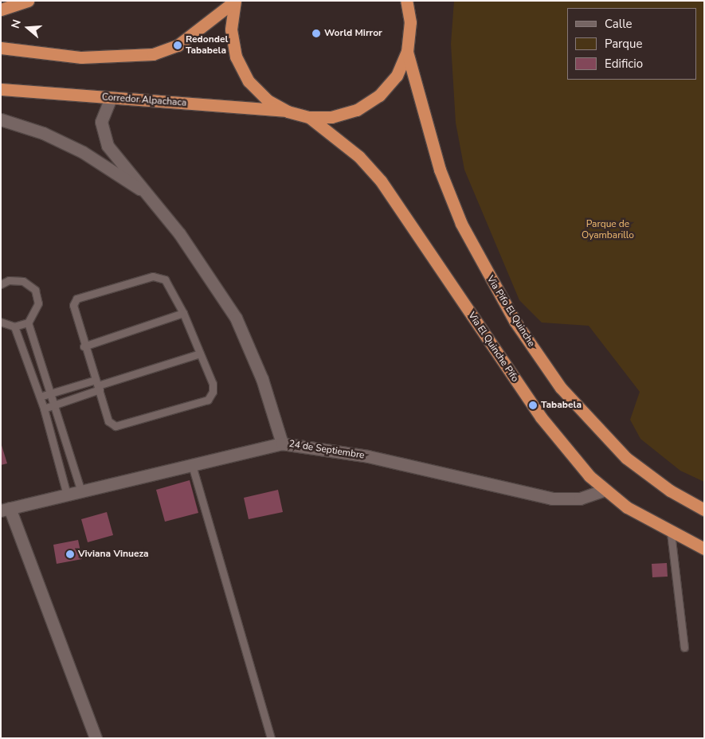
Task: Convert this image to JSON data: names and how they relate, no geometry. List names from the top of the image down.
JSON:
{
  "streets": {
    "highway": ["Corredor Alpachaca", "Via Pifo El Quinche", "Via El Quinche Pifo"],
    "street": ["24 de Septiembre"]
  },
  "crossings": [
    ["Via El Quinche Pifo", "24 de Septiembre"]
  ],
  "parks": ["Parque de Oyambarillo"],
  "places": [
    "World Mirror",
    "Redondel Tababela",
    "Tababela",
    "Viviana Vinueza"
  ],
  "legend": ["Calle", "Parque", "Edificio"],
  "north": "left"
}
